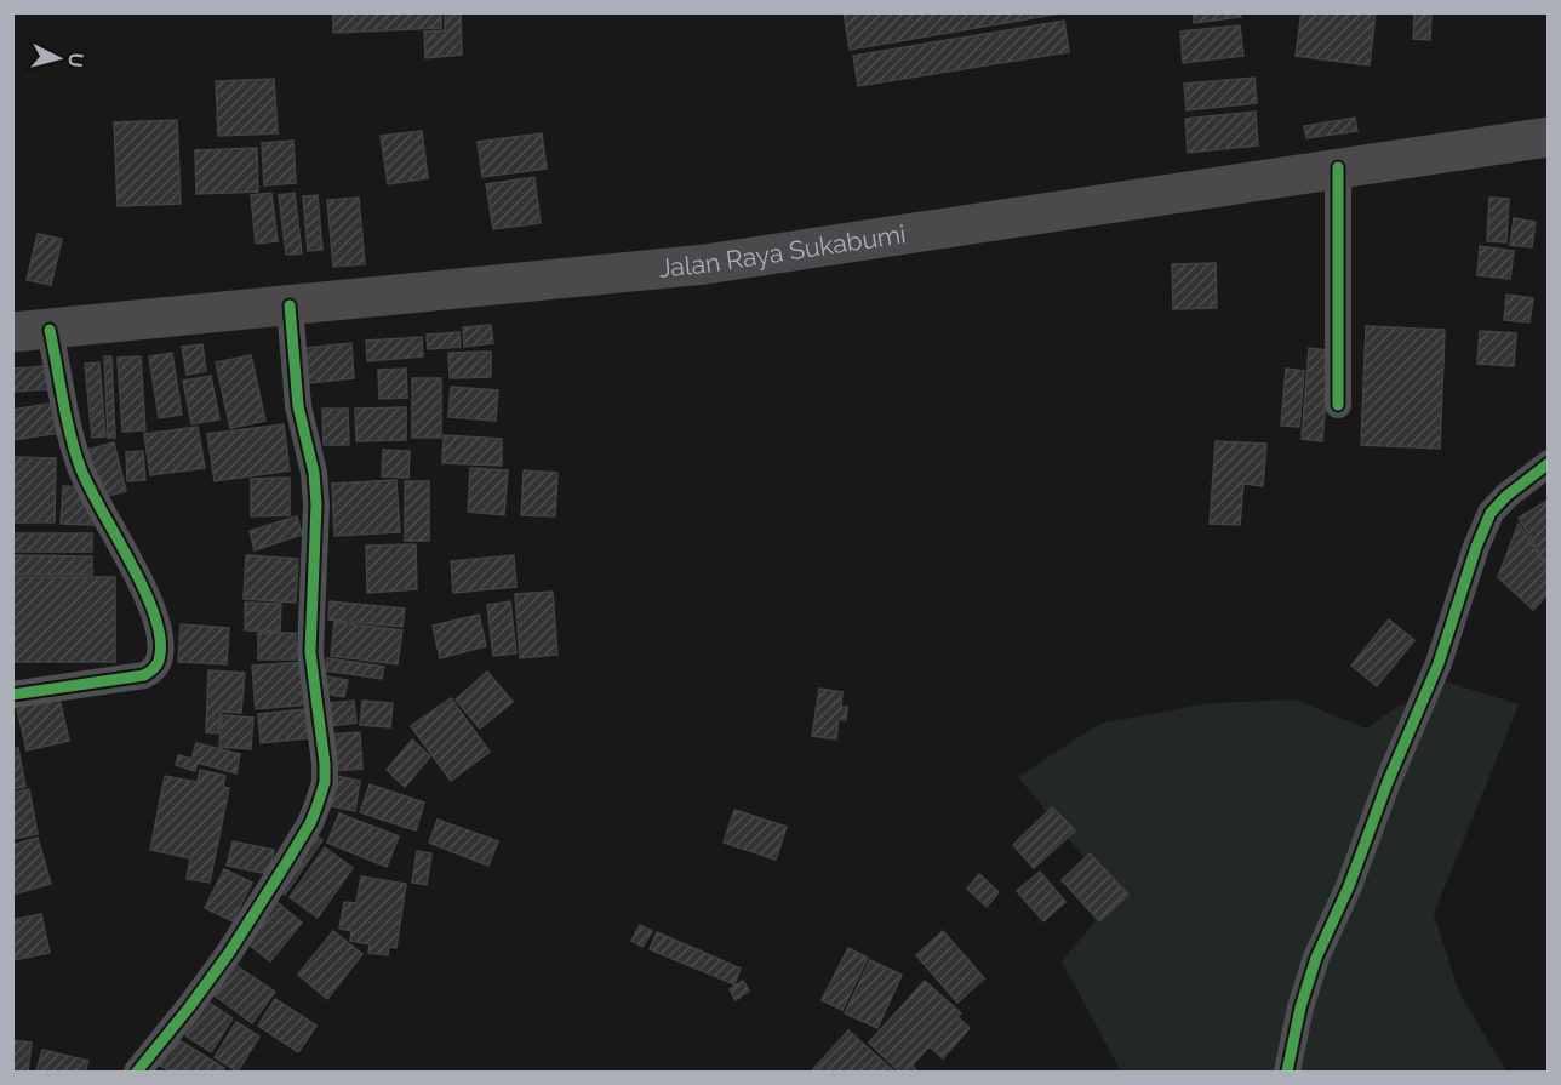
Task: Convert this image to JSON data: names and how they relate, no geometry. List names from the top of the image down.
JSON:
{
  "streets": {
    "highway": ["Jalan Raya Sukabumi"]
  },
  "north": "right"
}
